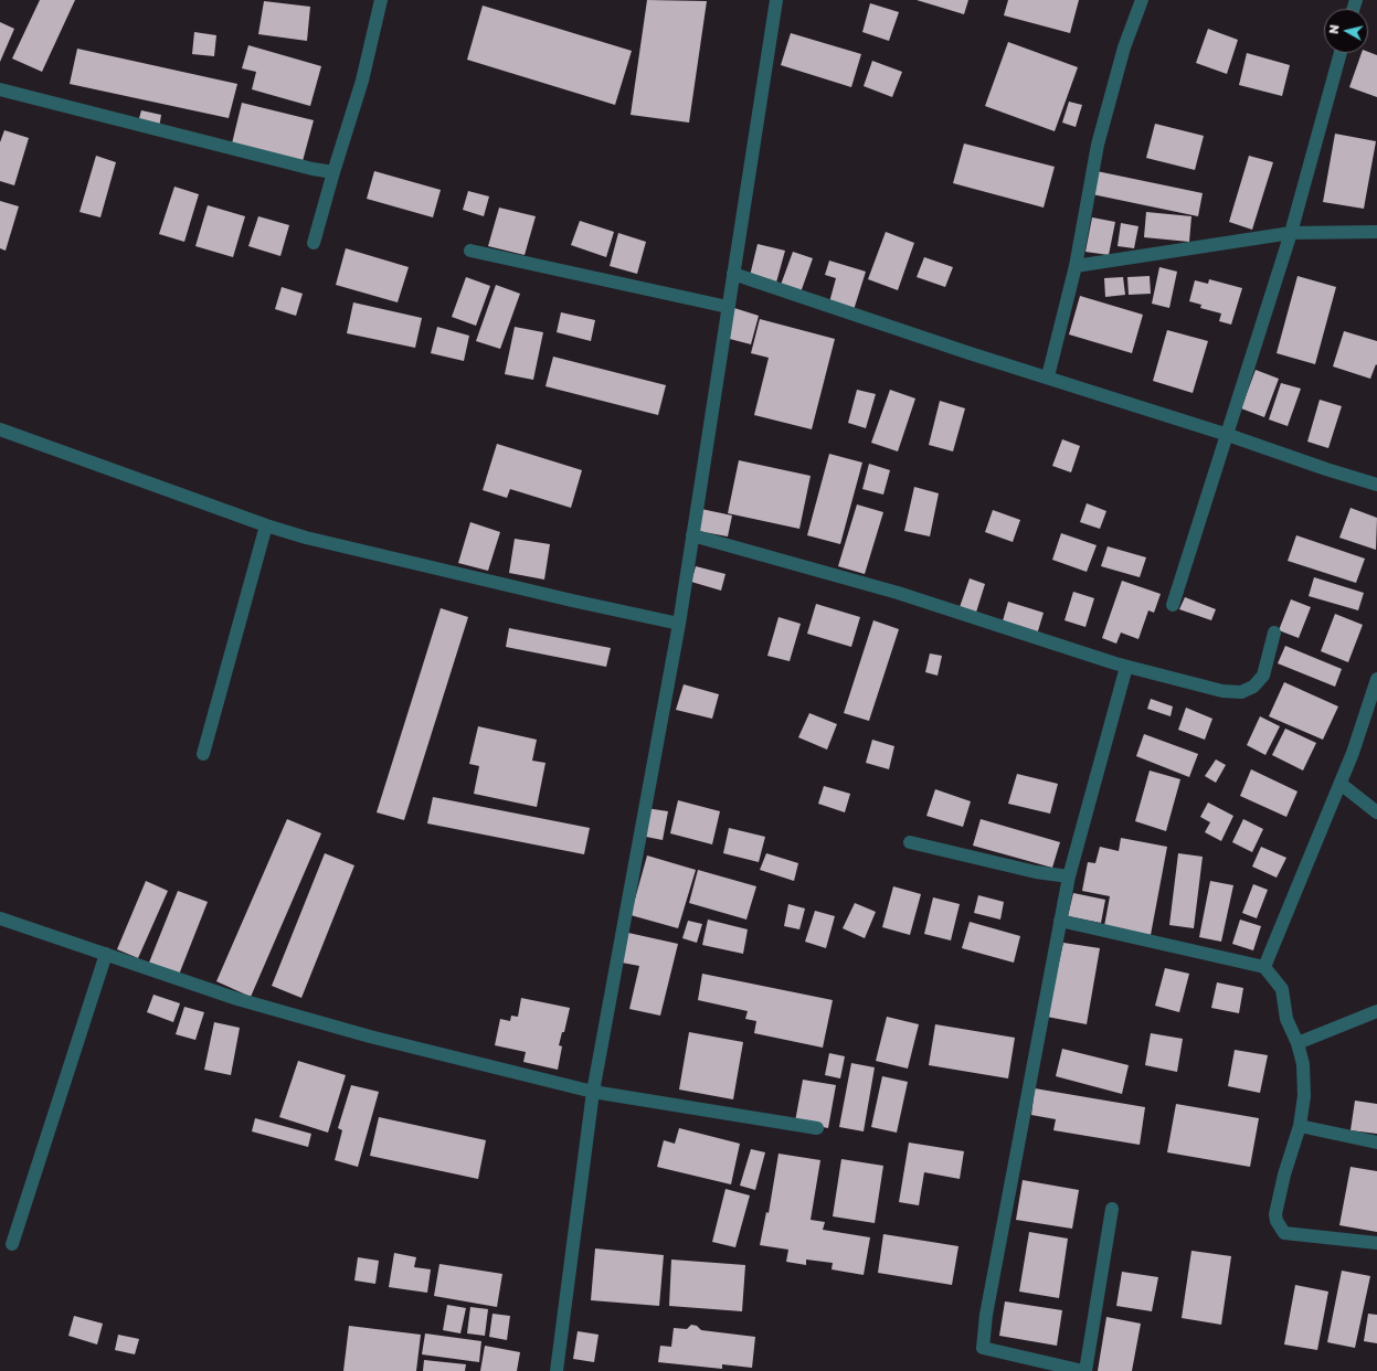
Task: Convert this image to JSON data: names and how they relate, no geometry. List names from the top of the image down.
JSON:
{
  "north": "left"
}
